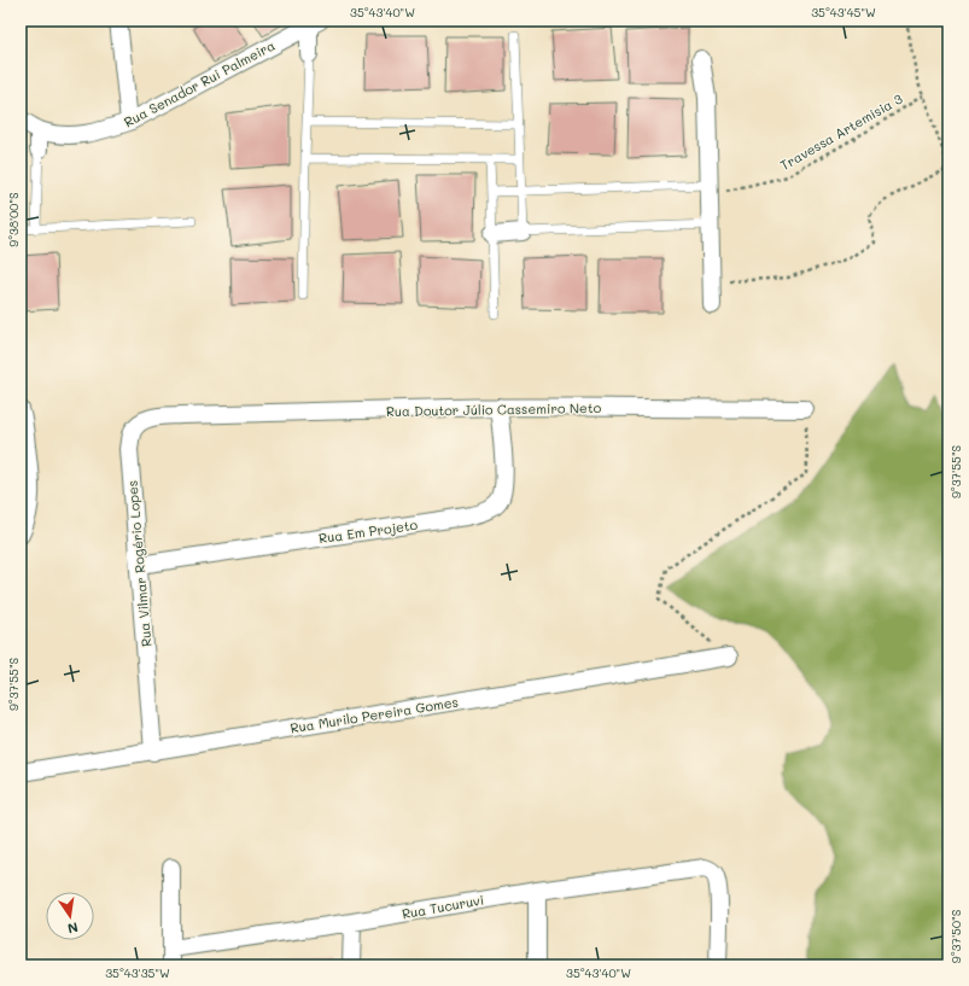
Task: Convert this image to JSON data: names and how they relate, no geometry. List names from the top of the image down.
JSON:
{
  "streets": {
    "street": [
      "Rua Senador Rui Palmeira",
      "Rua Doutor Júlio Cassemiro Neto",
      "Rua Em Projeto",
      "Rua Vilmar Rogério Lopes",
      "Rua Murilo Pereira Gomes",
      "Rua Tucuruvi"
    ],
    "path": ["Travessa Artemisia 3"]
  },
  "crossings": [
    ["Rua Doutor Júlio Cassemiro Neto", "Rua Em Projeto"],
    ["Rua Doutor Júlio Cassemiro Neto", "Rua Vilmar Rogério Lopes"],
    ["Rua Em Projeto", "Rua Vilmar Rogério Lopes"],
    ["Rua Vilmar Rogério Lopes", "Rua Murilo Pereira Gomes"]
  ],
  "north": "bottom",
  "coordinates": [
    "35°43'40\"W",
    "35°43'45\"W",
    "9°38'00\"S",
    "9°37'55\"S",
    "9°37'50\"S",
    "35°43'35\"W"
  ]
}
